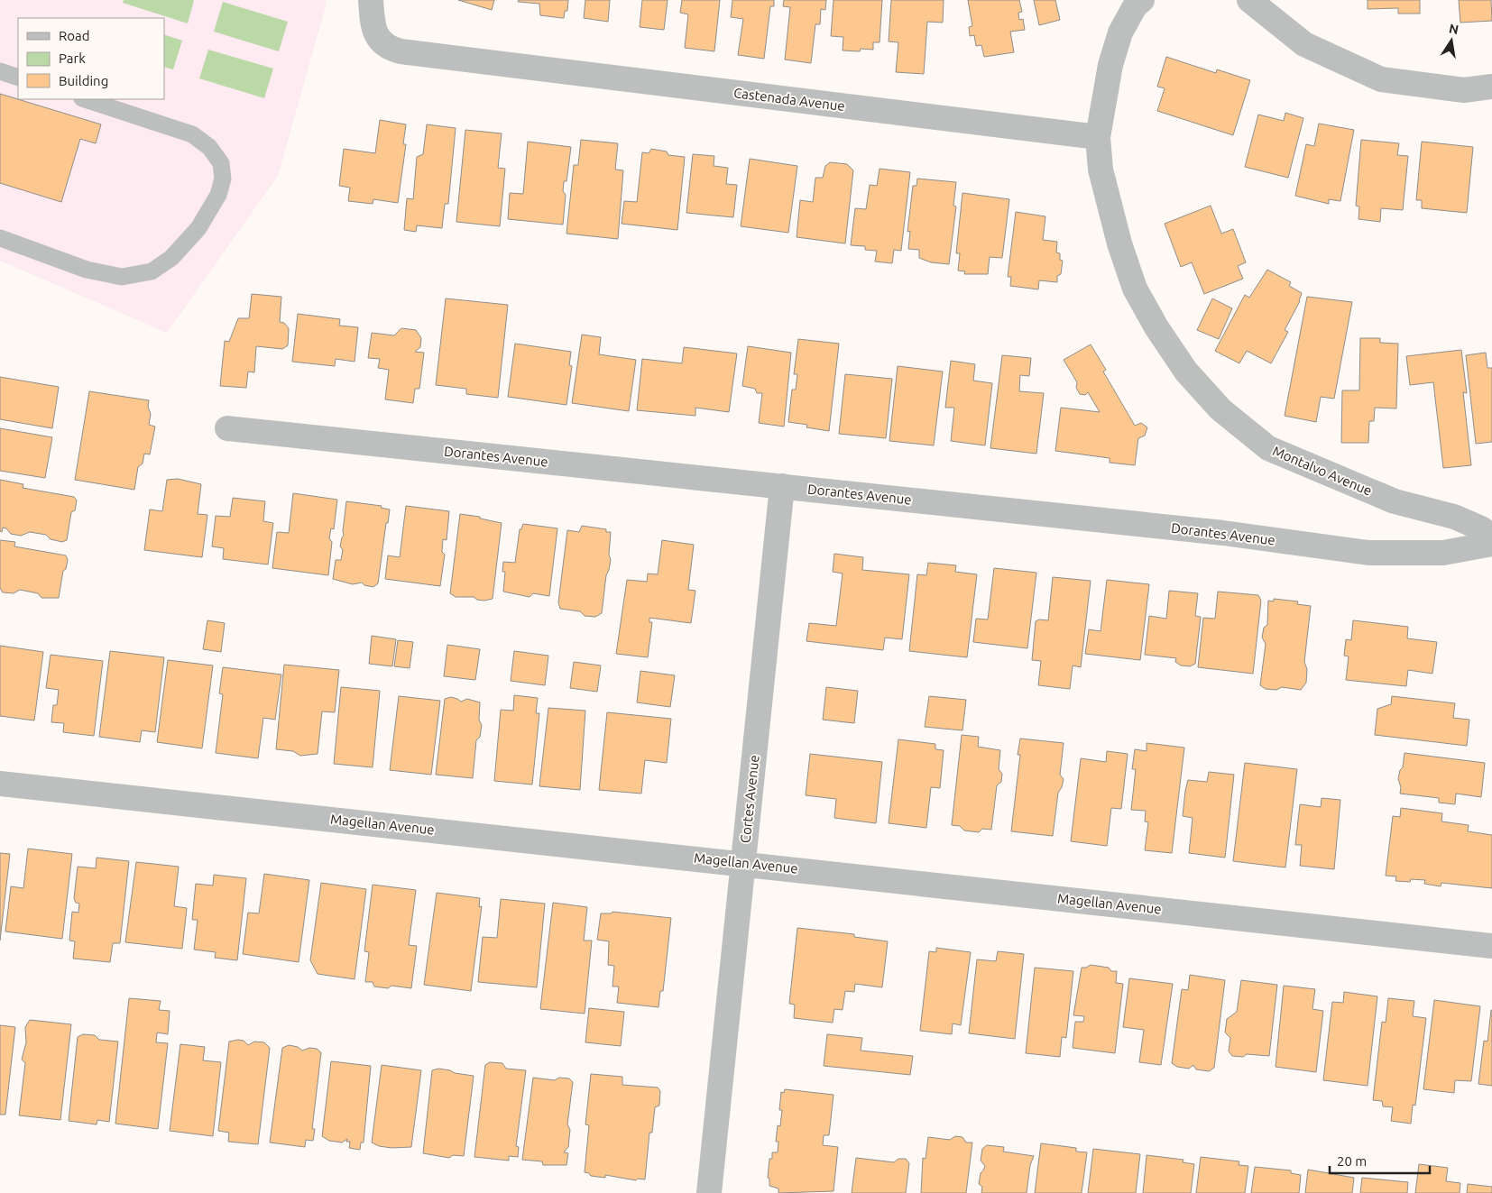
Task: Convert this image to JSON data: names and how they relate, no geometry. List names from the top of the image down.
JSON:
{
  "streets": {
    "street": [
      "Castenada Avenue",
      "Dorantes Avenue",
      "Montalvo Avenue",
      "Cortes Avenue",
      "Magellan Avenue"
    ]
  },
  "crossings": [
    ["Castenada Avenue", "Montalvo Avenue"],
    ["Dorantes Avenue", "Cortes Avenue"],
    ["Cortes Avenue", "Magellan Avenue"]
  ],
  "legend": ["Road", "Park", "Building"],
  "scale_bar": "20 m",
  "north": "top"
}
